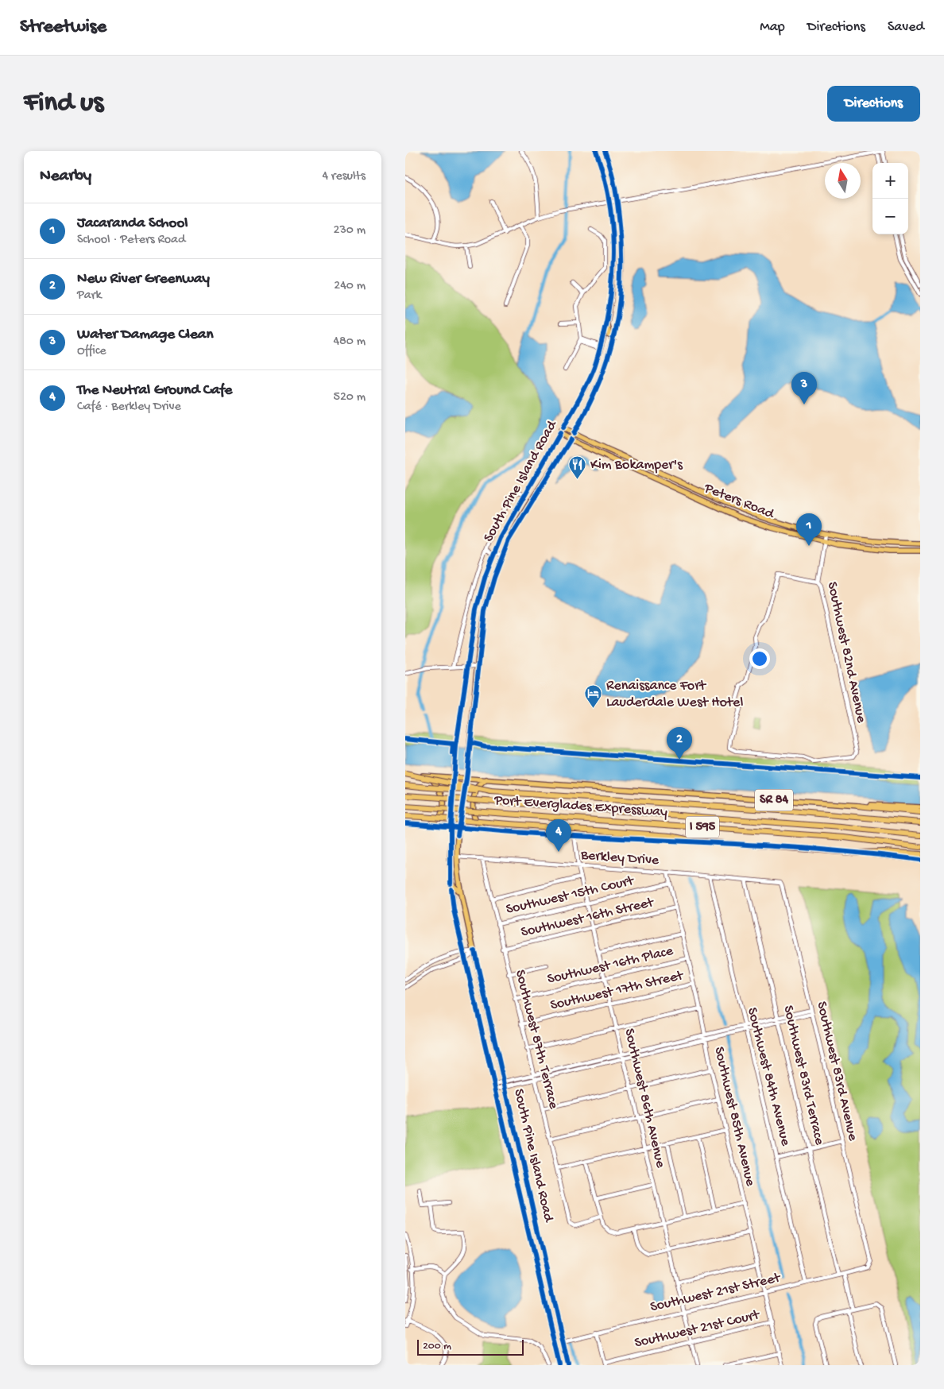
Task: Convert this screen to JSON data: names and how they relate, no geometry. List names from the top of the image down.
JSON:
{
  "streets": {
    "highway": ["Port Everglades Expressway", "I 595"],
    "main road": ["South Pine Island Road", "Peters Road", "SR 84"],
    "street": [
      "Southwest 82nd Avenue",
      "Berkley Drive",
      "Southwest 15th Court",
      "Southwest 16th Street",
      "Southwest 16th Place",
      "Southwest 17th Street",
      "Southwest 87th Terrace",
      "Southwest 83rd Avenue",
      "Southwest 83rd Terrace",
      "Southwest 84th Avenue",
      "Southwest 86th Avenue",
      "Southwest 85th Avenue",
      "Southwest 21st Street",
      "Southwest 21st Court"
    ]
  },
  "crossings": [
    ["South Pine Island Road", "Peters Road"],
    ["South Pine Island Road", "SR 84"],
    ["South Pine Island Road", "Berkley Drive"],
    ["South Pine Island Road", "Southwest 21st Street"],
    ["Peters Road", "Southwest 82nd Avenue"],
    ["Berkley Drive", "Southwest 87th Terrace"],
    ["Berkley Drive", "Southwest 83rd Avenue"],
    ["Berkley Drive", "Southwest 83rd Terrace"],
    ["Berkley Drive", "Southwest 84th Avenue"],
    ["Berkley Drive", "Southwest 86th Avenue"],
    ["Berkley Drive", "Southwest 85th Avenue"],
    ["Southwest 15th Court", "Southwest 87th Terrace"],
    ["Southwest 15th Court", "Southwest 86th Avenue"],
    ["Southwest 15th Court", "Southwest 85th Avenue"],
    ["Southwest 16th Street", "Southwest 87th Terrace"],
    ["Southwest 16th Street", "Southwest 86th Avenue"],
    ["Southwest 16th Street", "Southwest 85th Avenue"],
    ["Southwest 16th Place", "Southwest 87th Terrace"],
    ["Southwest 16th Place", "Southwest 86th Avenue"],
    ["Southwest 16th Place", "Southwest 85th Avenue"],
    ["Southwest 17th Street", "Southwest 87th Terrace"],
    ["Southwest 17th Street", "Southwest 86th Avenue"],
    ["Southwest 17th Street", "Southwest 85th Avenue"],
    ["Southwest 83rd Avenue", "Southwest 21st Street"],
    ["Southwest 83rd Terrace", "Southwest 21st Street"],
    ["Southwest 84th Avenue", "Southwest 21st Street"],
    ["Southwest 86th Avenue", "Southwest 21st Street"],
    ["Southwest 86th Avenue", "Southwest 21st Court"],
    ["Southwest 85th Avenue", "Southwest 21st Street"],
    ["Southwest 85th Avenue", "Southwest 21st Court"]
  ],
  "places": {
    "restaurant": ["Kim Bokamper's"],
    "hotel": ["Renaissance Fort Lauderdale West Hotel"]
  },
  "scale_bar": "200 m",
  "north": "top",
  "page": {
    "header": "Streetwise",
    "nav": ["Map", "Directions", "Saved"],
    "buttons": "Directions",
    "title": "Find us",
    "heading": ["Nearby", "4 results"],
    "map_buttons": ["+", "−"],
    "list": [
      {
        "mark": "1",
        "name": "Jacaranda School",
        "note": "School · Peters Road",
        "value": "230 m"
      },
      {
        "mark": "2",
        "name": "New River Greenway",
        "note": "Park",
        "value": "240 m"
      },
      {
        "mark": "3",
        "name": "Water Damage Clean",
        "note": "Office",
        "value": "480 m"
      },
      {
        "mark": "4",
        "name": "The Neutral Ground Cafe",
        "note": "Café · Berkley Drive",
        "value": "520 m"
      }
    ],
    "pins": [
      "3",
      "1",
      "2",
      "4"
    ],
    "scale": "200 m"
  }
}
